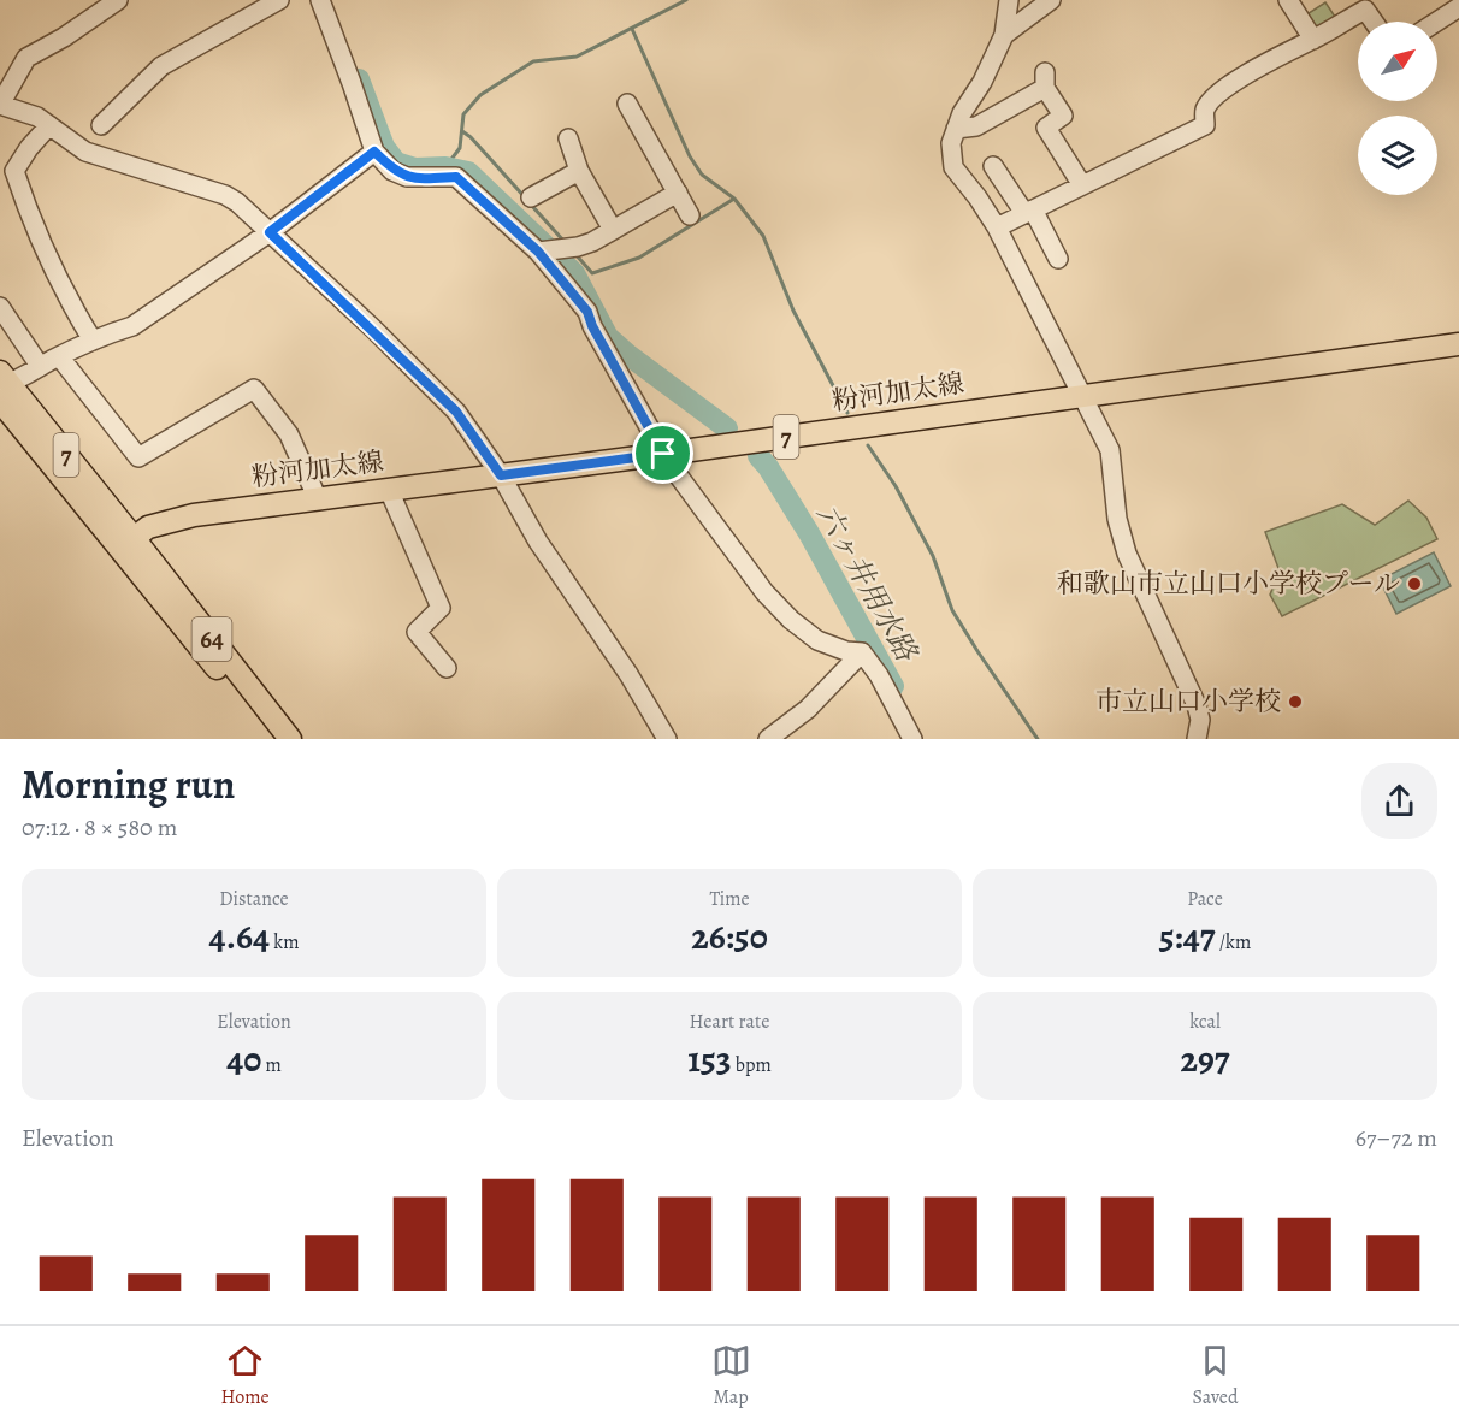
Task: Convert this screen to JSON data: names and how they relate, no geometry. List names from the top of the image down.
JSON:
{
  "streets": {
    "main road": ["粉河加太線", "7", "64"]
  },
  "crossings": [
    ["粉河加太線", "7"],
    ["粉河加太線", "64"],
    ["7", "64"]
  ],
  "water": ["六ヶ井用水路"],
  "places": ["和歌山市立山口小学校プール", "市立山口小学校"],
  "north": "top right",
  "page": {
    "heading": ["Morning run", "07:12 · 8 × 580 m"],
    "stats": [
      ["Distance", "4.64 km"],
      ["Time", "26:50"],
      ["Pace", "5:47 /km"],
      ["Elevation", "40 m"],
      ["Heart rate", "153 bpm"],
      ["kcal", "297"]
    ],
    "chart": ["Elevation", "67–72 m"],
    "tabs": ["Home", "Map", "Saved"]
  }
}
